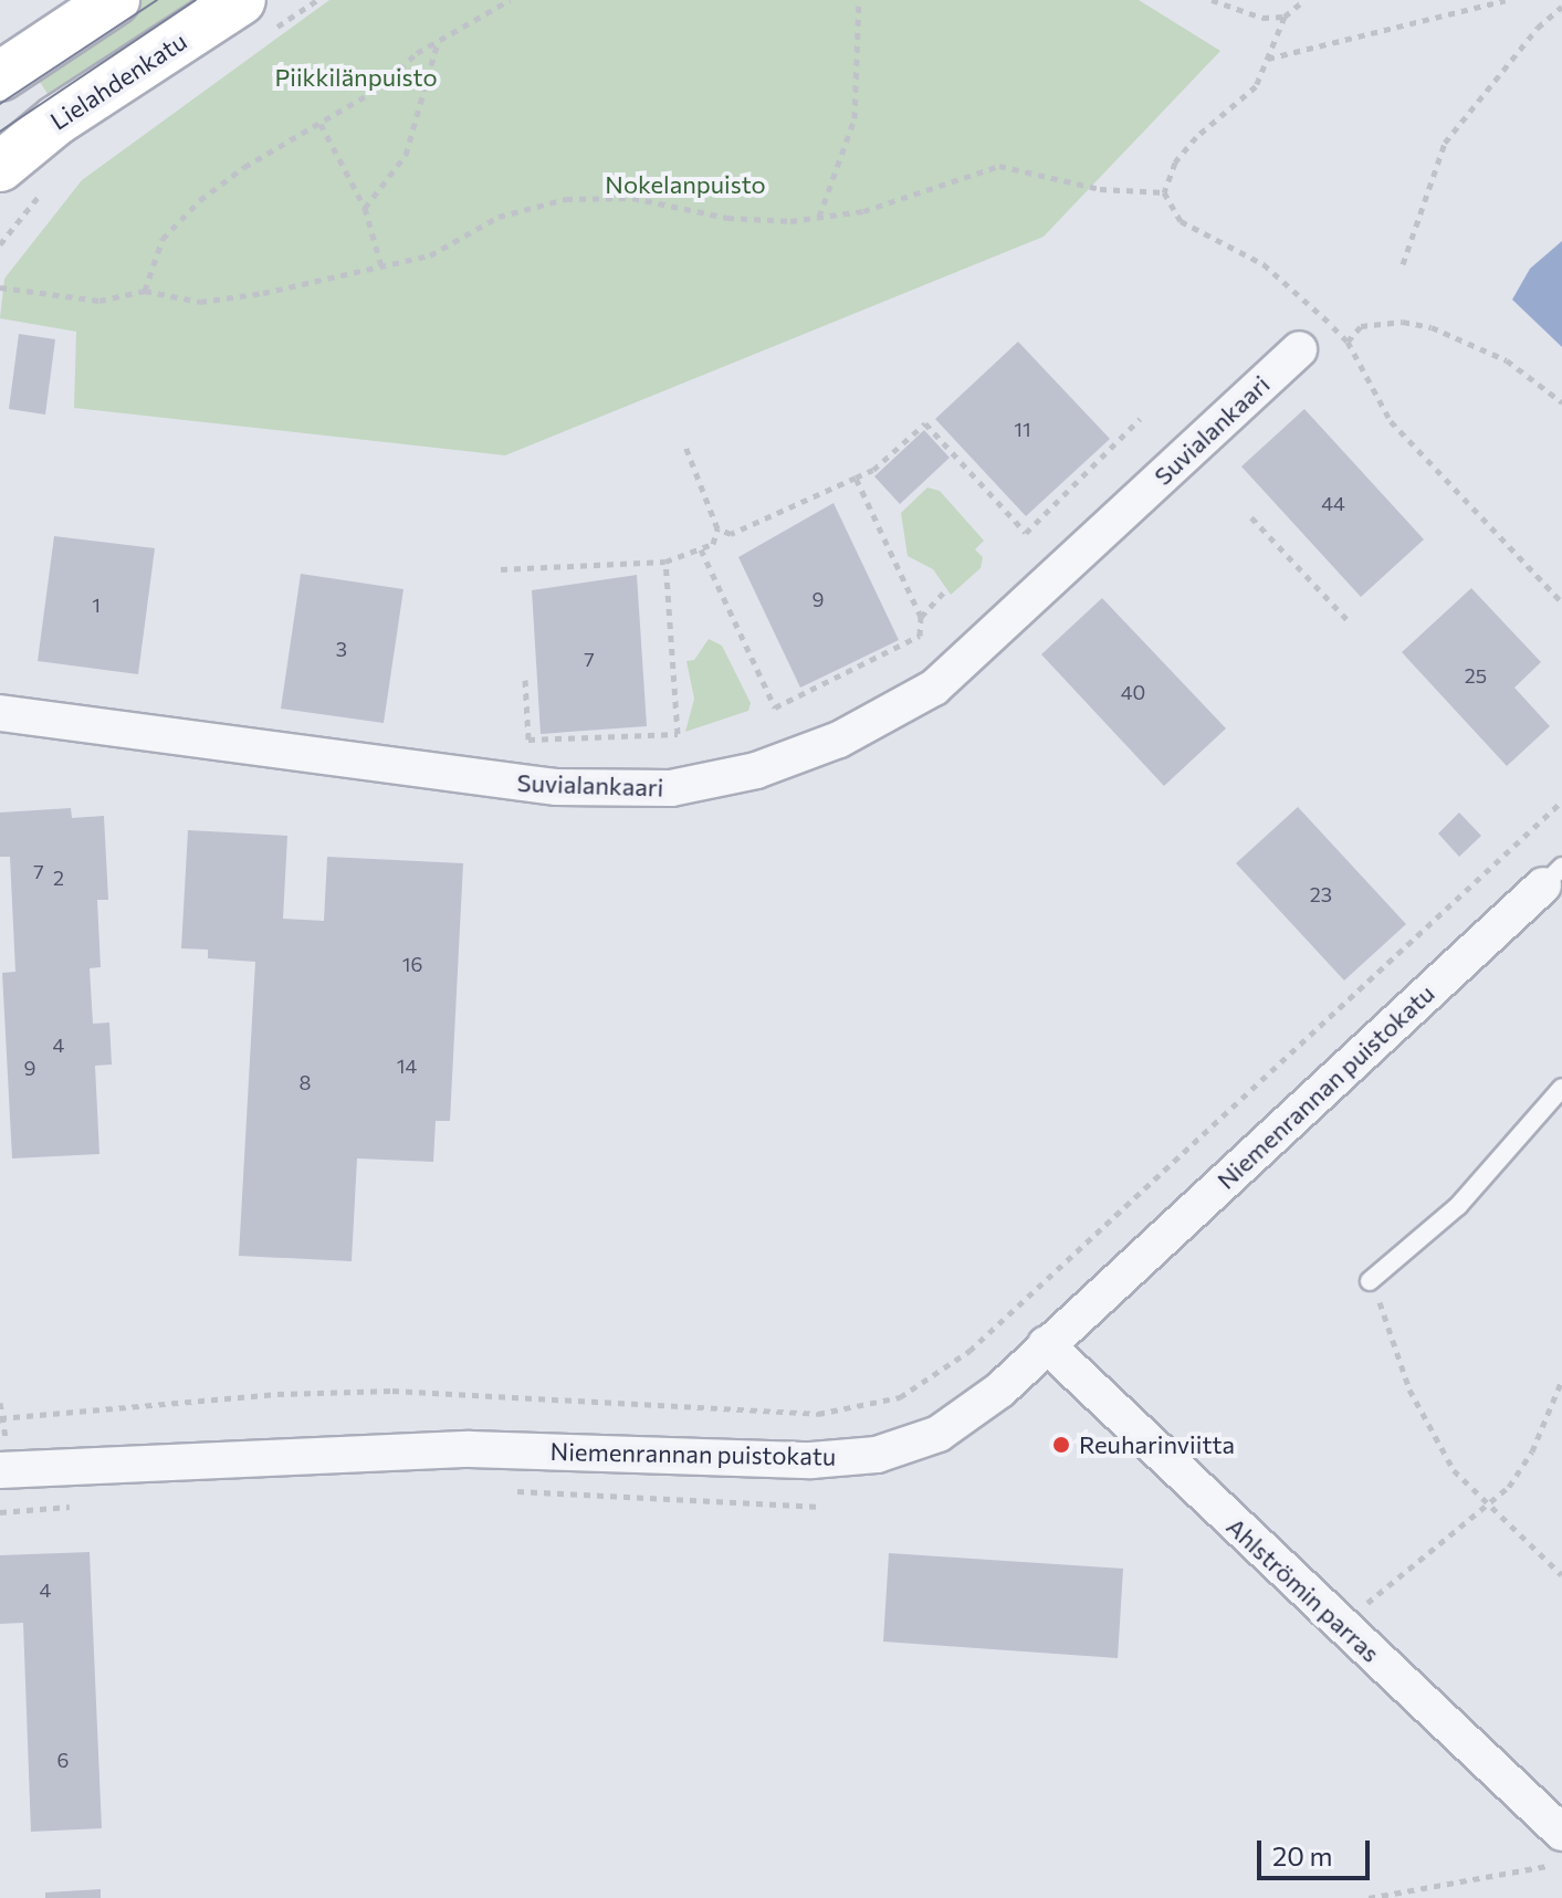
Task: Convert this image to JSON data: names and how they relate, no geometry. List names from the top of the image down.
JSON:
{
  "streets": {
    "main road": ["Lielahdenkatu"],
    "street": ["Suvialankaari", "Niemenrannan puistokatu", "Ahlströmin parras"]
  },
  "crossings": [
    ["Niemenrannan puistokatu", "Ahlströmin parras"]
  ],
  "parks": ["Piikkilänpuisto", "Nokelanpuisto"],
  "places": ["Reuharinviitta"],
  "house_numbers": [
    "11",
    "44",
    "9",
    "1",
    "3",
    "7",
    "25",
    "40",
    "7",
    "2",
    "23",
    "16",
    "4",
    "14",
    "9",
    "8",
    "4",
    "6"
  ],
  "scale_bar": "20 m"
}
